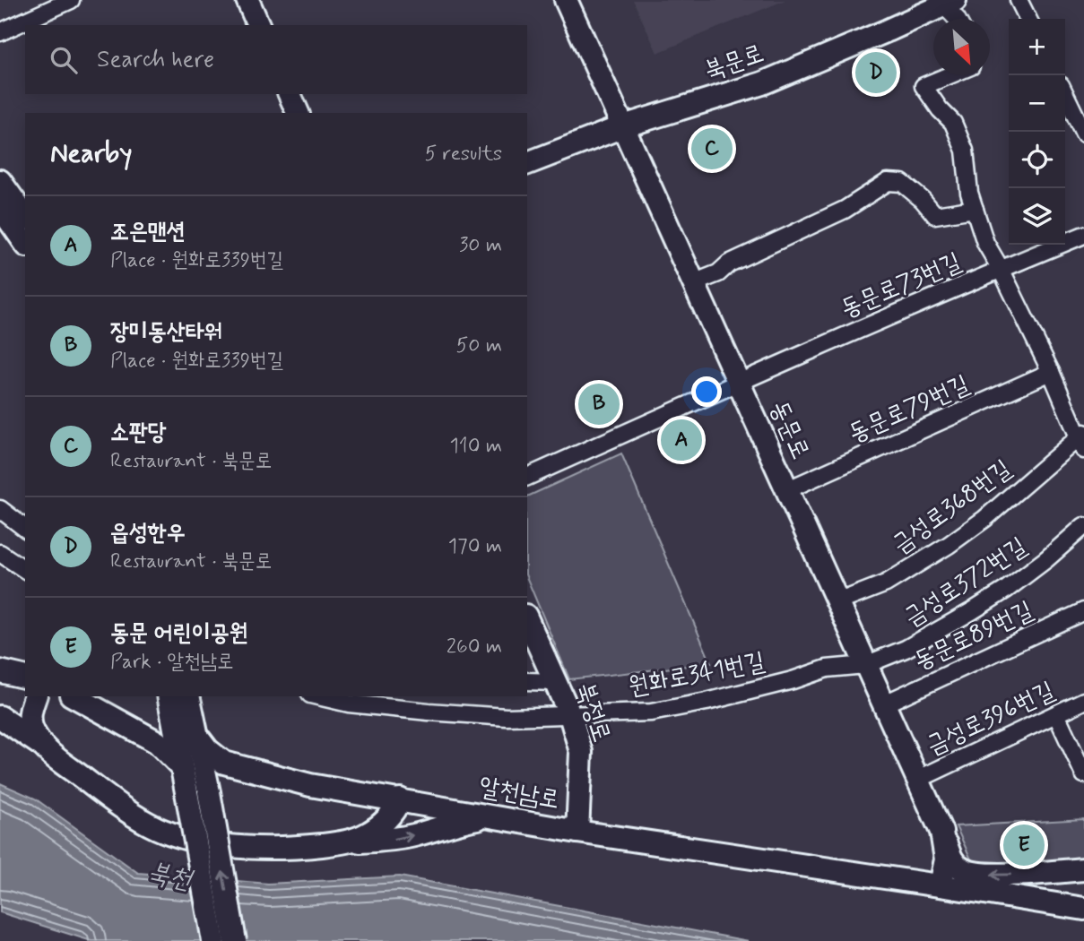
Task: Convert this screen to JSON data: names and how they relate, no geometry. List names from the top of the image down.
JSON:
{
  "streets": {
    "street": [
      "북문로",
      "동문로73번길",
      "동문로79번길",
      "동문로",
      "금성로368번길",
      "금성로372번길",
      "동문로89번길",
      "원화로341번길",
      "북정로",
      "금성로396번길",
      "알천남로"
    ]
  },
  "crossings": [
    ["북문로", "동문로"],
    ["동문로73번길", "동문로"],
    ["동문로79번길", "동문로"],
    ["동문로", "금성로368번길"],
    ["동문로", "금성로372번길"],
    ["동문로", "동문로89번길"],
    ["동문로", "원화로341번길"],
    ["동문로", "금성로396번길"],
    ["동문로", "알천남로"],
    ["금성로372번길", "원화로341번길"],
    ["원화로341번길", "북정로"],
    ["북정로", "알천남로"]
  ],
  "water": ["북천"],
  "north": "bottom right",
  "page": {
    "map_buttons": ["+", "−"],
    "search": "Search here",
    "pins": [
      "D",
      "C",
      "B",
      "A",
      "E"
    ],
    "heading": ["Nearby", "5 results"],
    "list": [
      {
        "mark": "A",
        "name": "조은맨션",
        "note": "Place · 원화로339번길",
        "value": "30 m"
      },
      {
        "mark": "B",
        "name": "장미동산타워",
        "note": "Place · 원화로339번길",
        "value": "50 m"
      },
      {
        "mark": "C",
        "name": "소판당",
        "note": "Restaurant · 북문로",
        "value": "110 m"
      },
      {
        "mark": "D",
        "name": "읍성한우",
        "note": "Restaurant · 북문로",
        "value": "170 m"
      },
      {
        "mark": "E",
        "name": "동문 어린이공원",
        "note": "Park · 알천남로",
        "value": "260 m"
      }
    ]
  }
}
